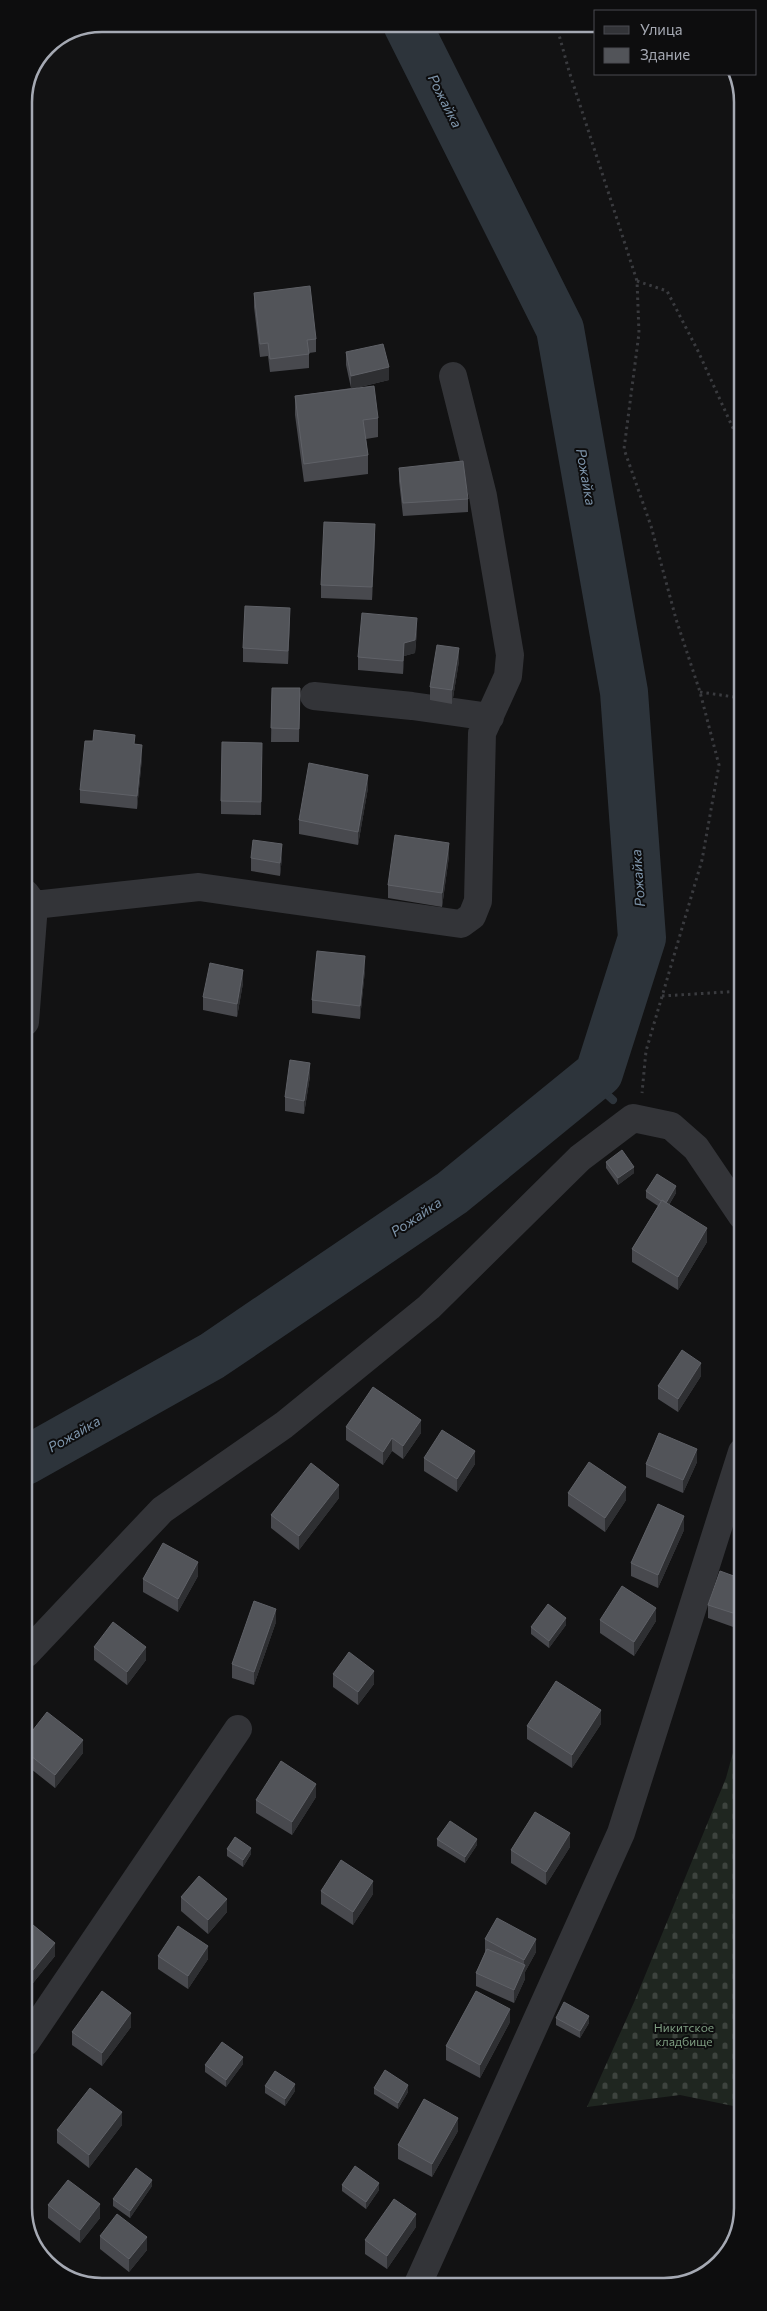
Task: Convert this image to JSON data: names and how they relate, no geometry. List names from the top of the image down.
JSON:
{
  "water": ["Рожайка"],
  "parks": ["Никитское кладбище"],
  "legend": ["Улица", "Здание"]
}
